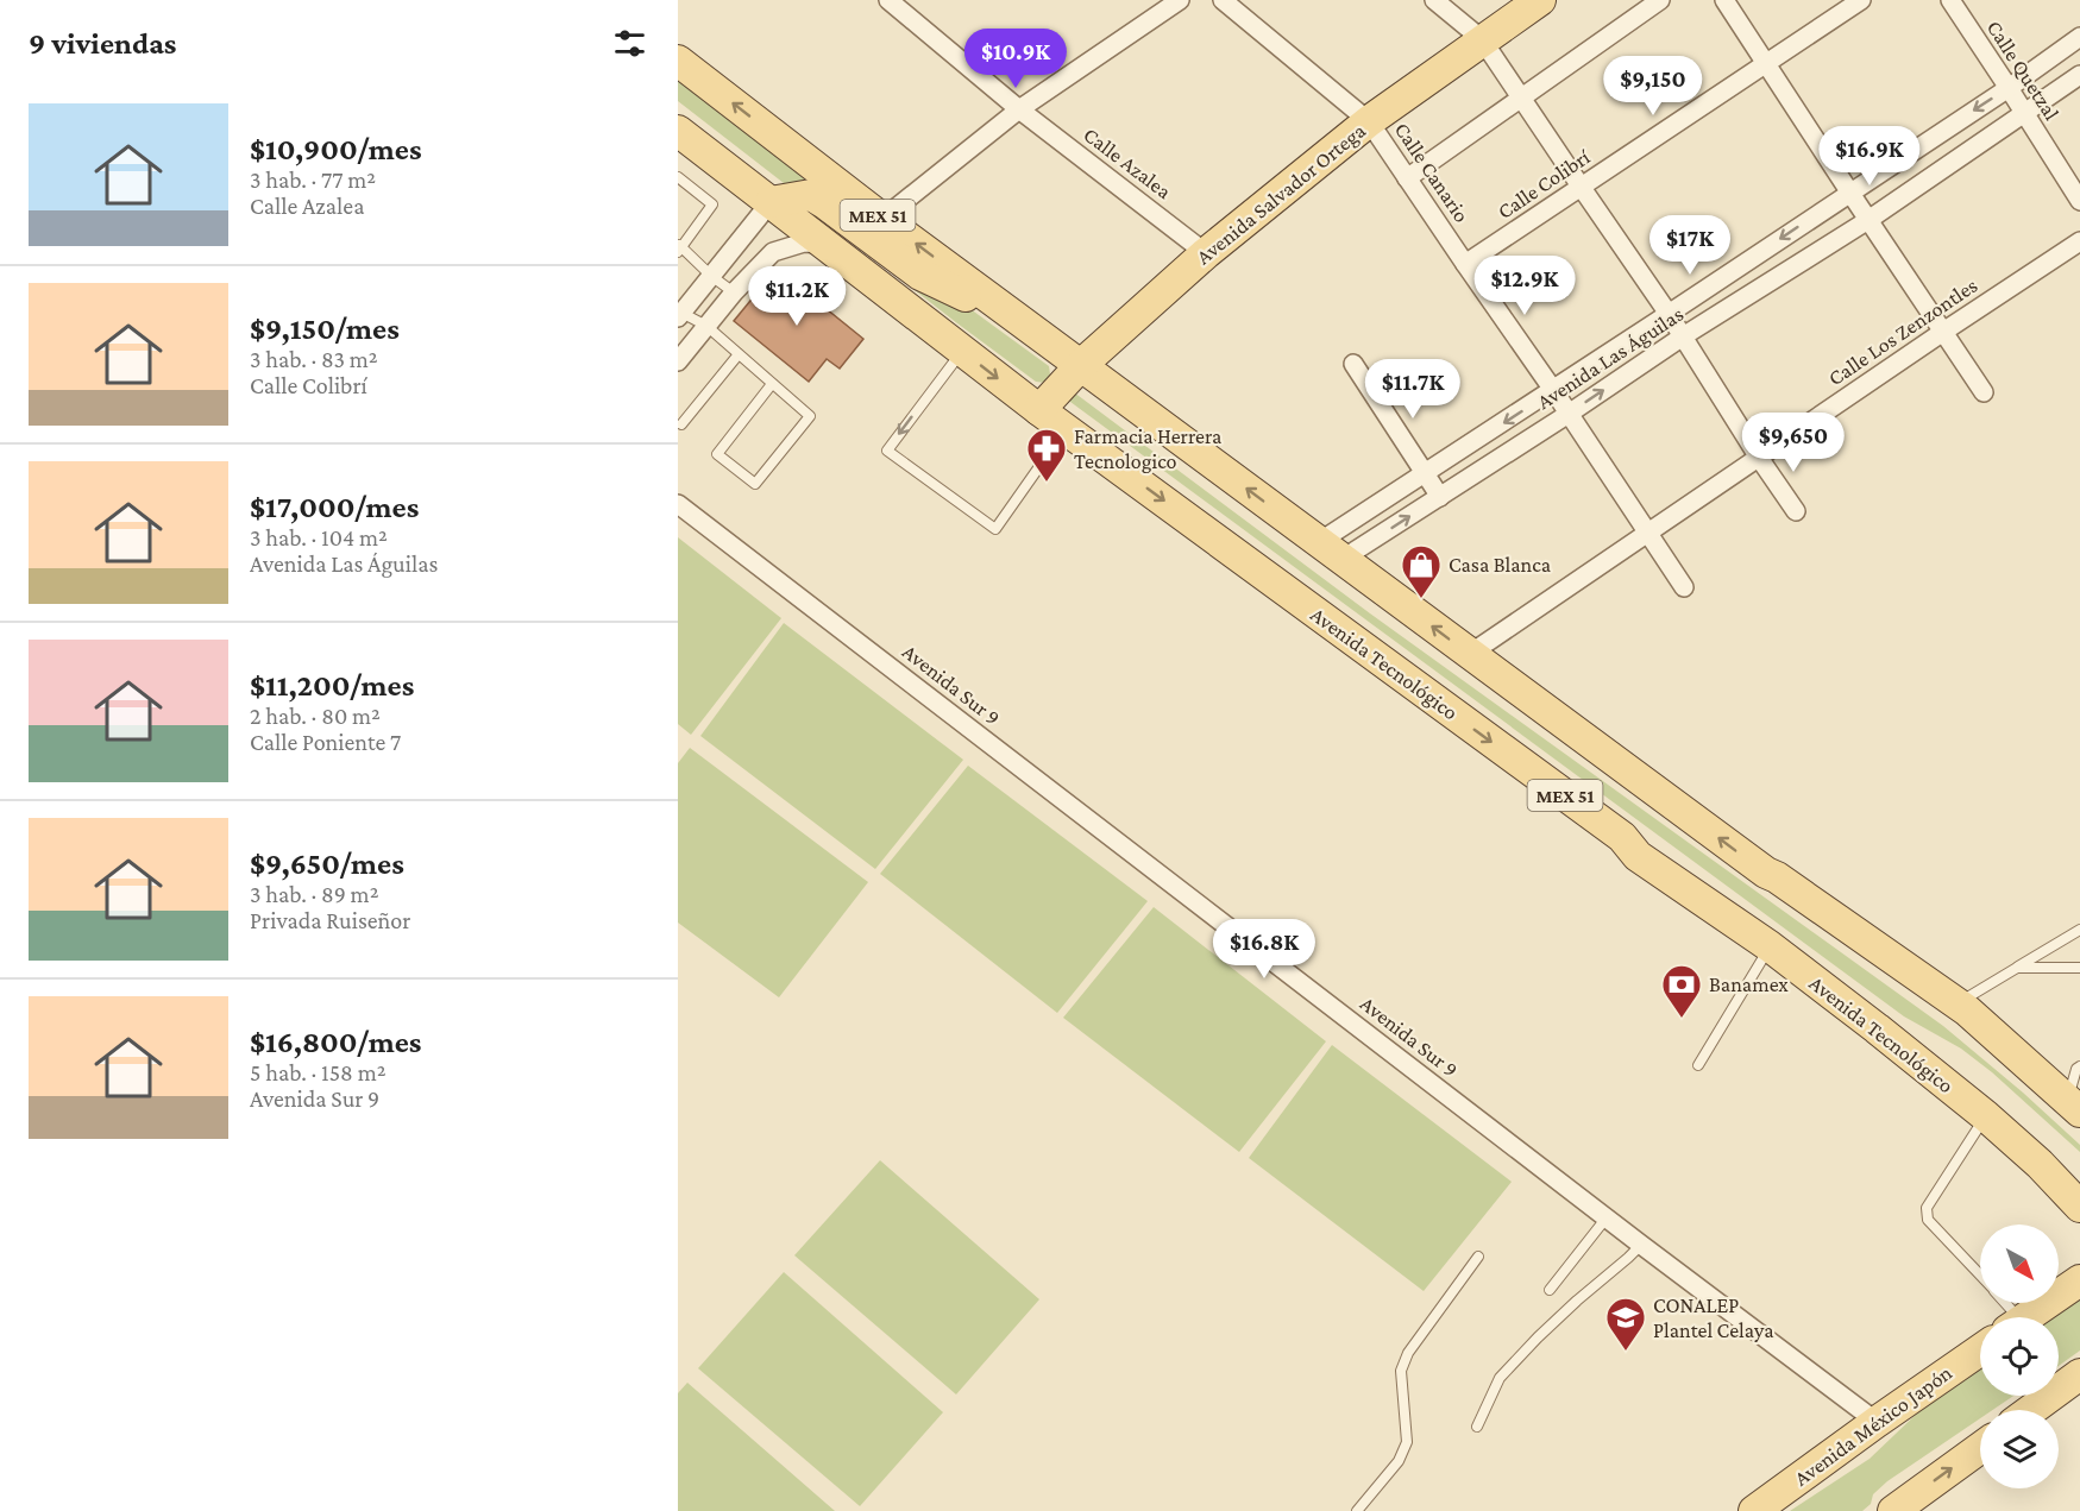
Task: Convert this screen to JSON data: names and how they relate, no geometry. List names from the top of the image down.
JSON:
{
  "streets": {
    "main road": [
      "Avenida Salvador Ortega",
      "MEX 51",
      "Avenida Tecnológico",
      "Avenida México Japón"
    ],
    "street": [
      "Calle Quetzal",
      "Calle Azalea",
      "Calle Canario",
      "Calle Colibrí",
      "Calle Los Zenzontles",
      "Avenida Las Águilas",
      "Avenida Sur 9"
    ]
  },
  "crossings": [
    ["Calle Quetzal", "Avenida Las Águilas"],
    ["Calle Azalea", "Avenida Salvador Ortega"],
    ["Calle Canario", "Calle Colibrí"],
    ["Calle Canario", "Avenida Salvador Ortega"],
    ["Calle Canario", "Calle Los Zenzontles"],
    ["Calle Canario", "Avenida Las Águilas"],
    ["Avenida Salvador Ortega", "MEX 51"],
    ["Avenida Salvador Ortega", "Avenida Tecnológico"],
    ["MEX 51", "Calle Los Zenzontles"],
    ["MEX 51", "Avenida Las Águilas"],
    ["Avenida Sur 9", "Avenida México Japón"]
  ],
  "places": {
    "pharmacy": ["Farmacia Herrera Tecnologico"],
    "shop": ["Casa Blanca"],
    "bank": ["Banamex"],
    "school or university": ["CONALEP Plantel Celaya"]
  },
  "north": "bottom right",
  "page": {
    "heading": "9 viviendas",
    "price": [
      "$10.9K",
      "$9,150",
      "$16.9K",
      "$17K",
      "$12.9K",
      "$11.2K",
      "$11.7K",
      "$9,650",
      "$16.8K"
    ],
    "list": [
      {
        "name": "$10,900/mes",
        "note": "3 hab. · 77 m² · Calle Azalea"
      },
      {
        "name": "$9,150/mes",
        "note": "3 hab. · 83 m² · Calle Colibrí"
      },
      {
        "name": "$17,000/mes",
        "note": "3 hab. · 104 m² · Avenida Las Águilas"
      },
      {
        "name": "$11,200/mes",
        "note": "2 hab. · 80 m² · Calle Poniente 7"
      },
      {
        "name": "$9,650/mes",
        "note": "3 hab. · 89 m² · Privada Ruiseñor"
      },
      {
        "name": "$16,800/mes",
        "note": "5 hab. · 158 m² · Avenida Sur 9"
      }
    ]
  }
}
